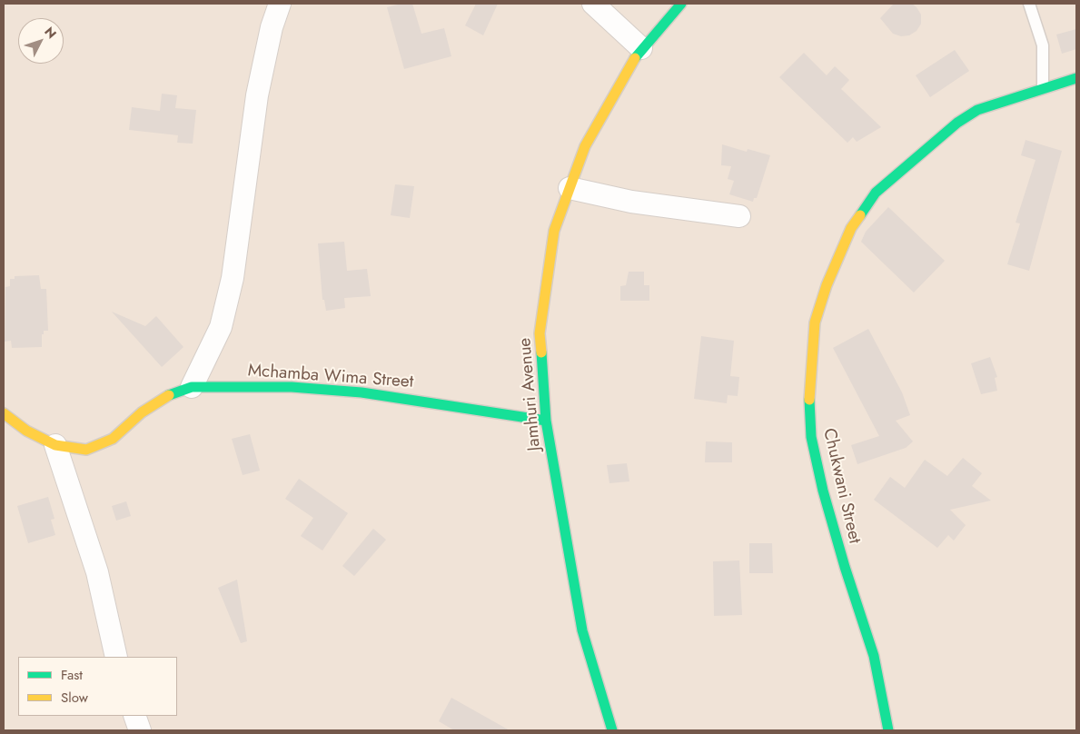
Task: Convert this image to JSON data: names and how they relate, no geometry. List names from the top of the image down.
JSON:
{
  "streets": {
    "street": ["Mchamba Wima Street", "Jamhuri Avenue", "Chukwani Street"]
  },
  "crossings": [
    ["Mchamba Wima Street", "Jamhuri Avenue"]
  ],
  "legend": ["Fast", "Slow"],
  "north": "top right"
}
